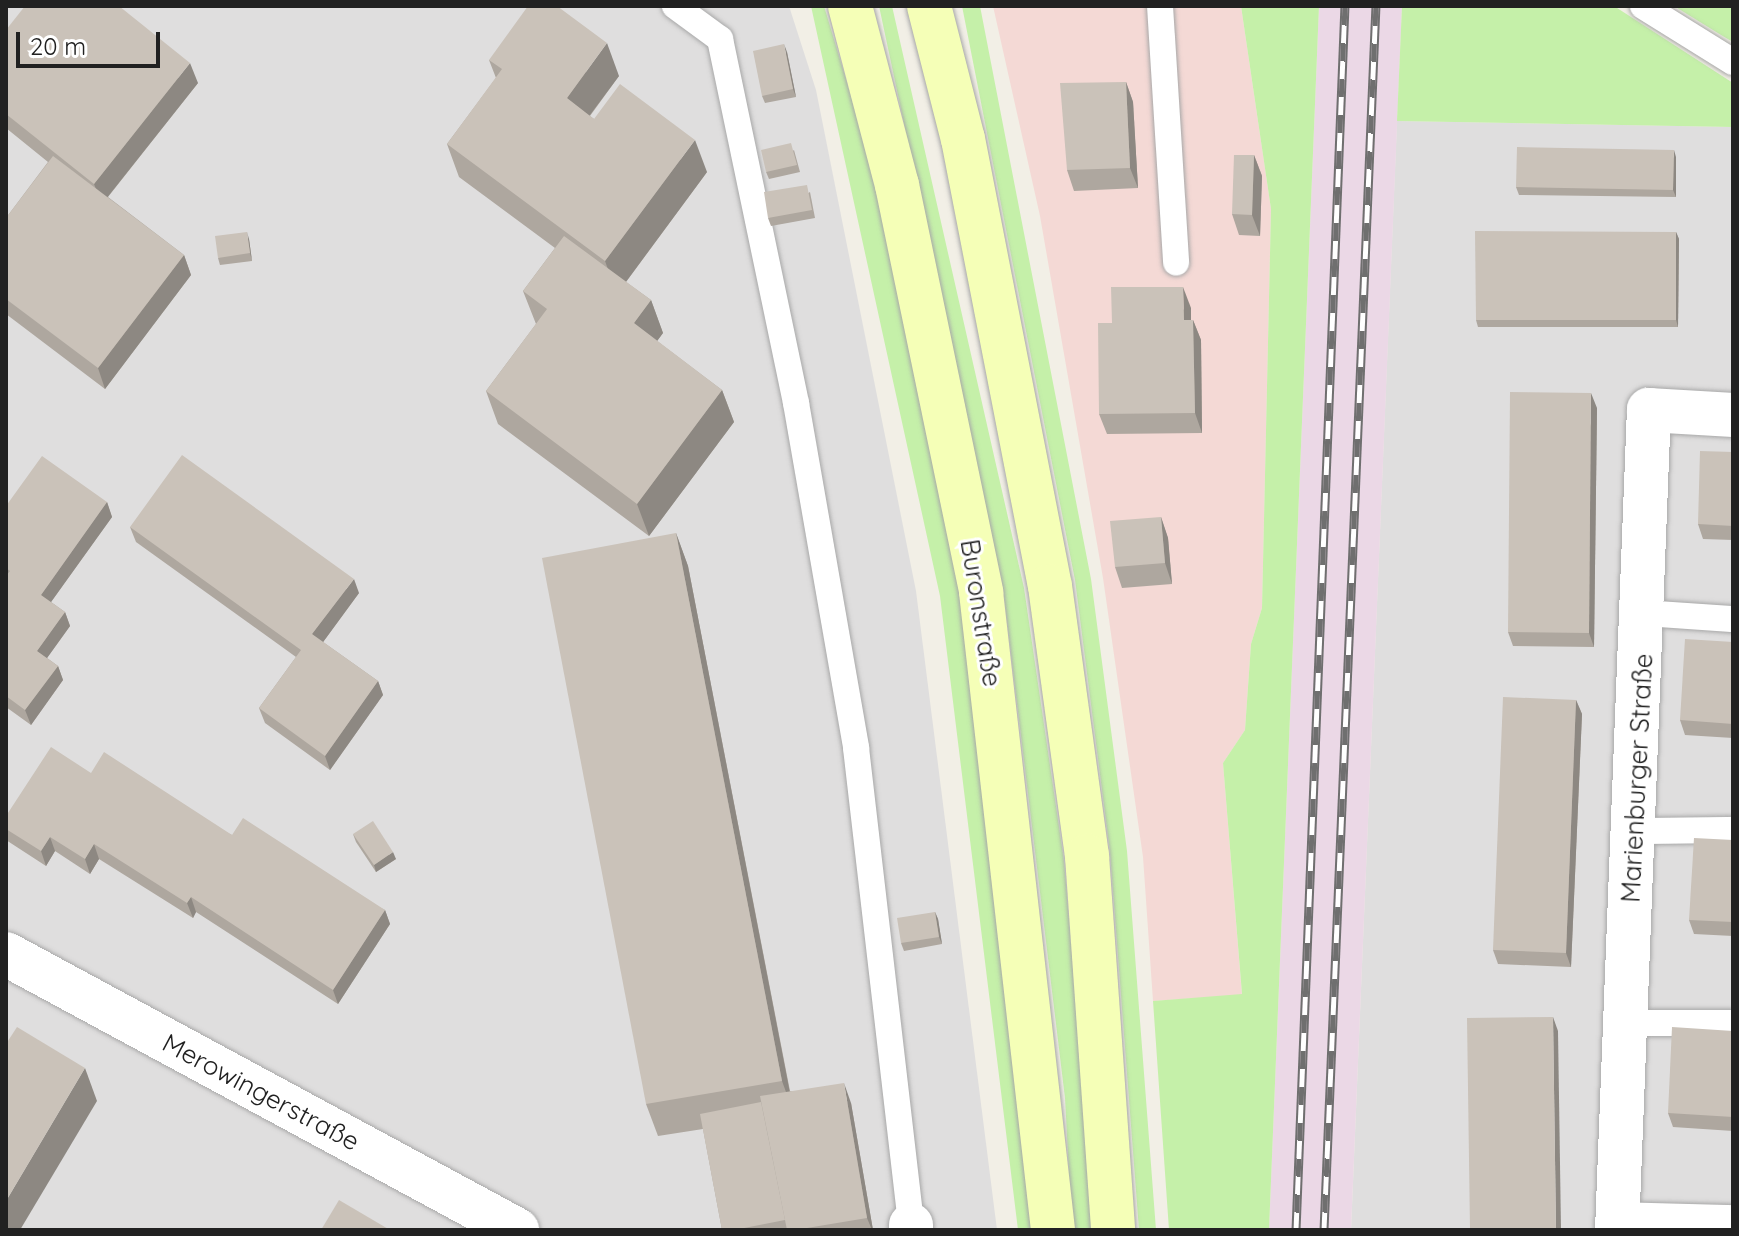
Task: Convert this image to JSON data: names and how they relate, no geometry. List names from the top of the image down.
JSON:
{
  "streets": {
    "street": ["Buronstraße", "Marienburger Straße", "Merowingerstraße"]
  },
  "scale_bar": "20 m"
}
